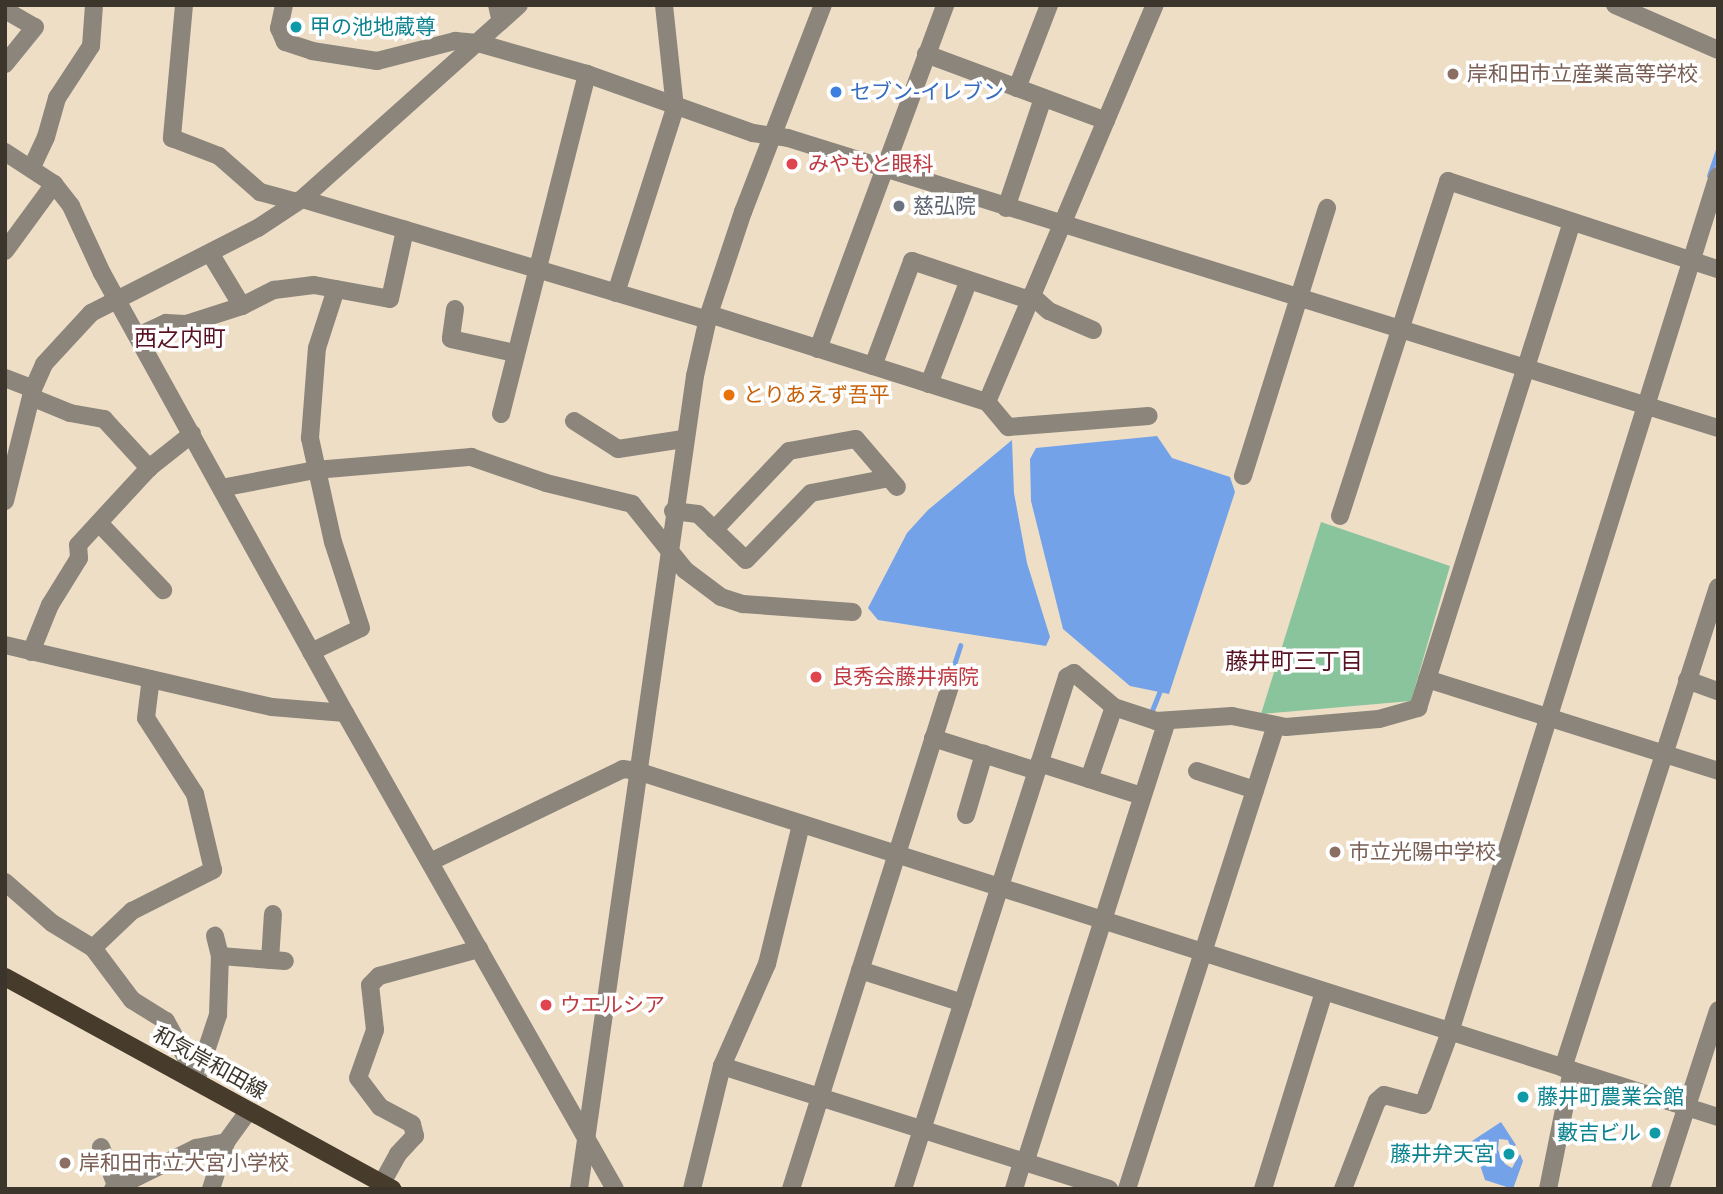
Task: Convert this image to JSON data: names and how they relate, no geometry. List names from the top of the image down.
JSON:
{
  "streets": {
    "main road": ["和気岸和田線"]
  },
  "districts": ["西之内町", "藤井町三丁目"],
  "places": [
    "甲の池地蔵尊",
    "岸和田市立産業高等学校",
    "セブン-イレブン",
    "みやもと眼科",
    "慈弘院",
    "とりあえず吾平",
    "良秀会藤井病院",
    "市立光陽中学校",
    "ウエルシア",
    "藤井町農業会館",
    "藪吉ビル",
    "藤井弁天宮",
    "岸和田市立大宮小学校"
  ]
}
